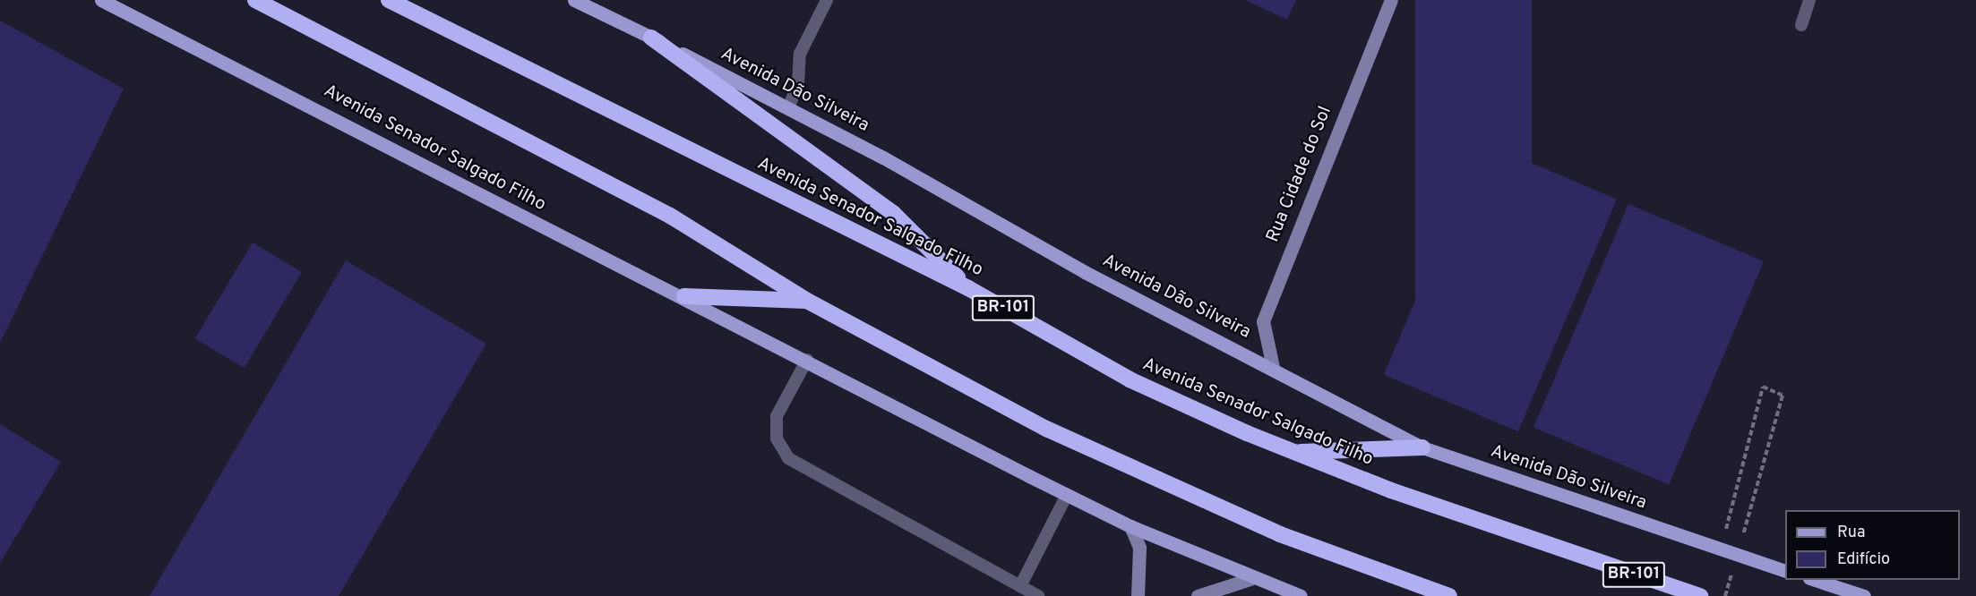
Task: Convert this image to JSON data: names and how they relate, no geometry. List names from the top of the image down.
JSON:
{
  "streets": {
    "highway": ["Avenida Senador Salgado Filho", "BR-101"],
    "main road": ["Avenida Dão Silveira", "Rua Cidade do Sol"]
  },
  "crossings": [
    ["Avenida Dão Silveira", "Rua Cidade do Sol"]
  ],
  "legend": ["Rua", "Edifício"]
}
